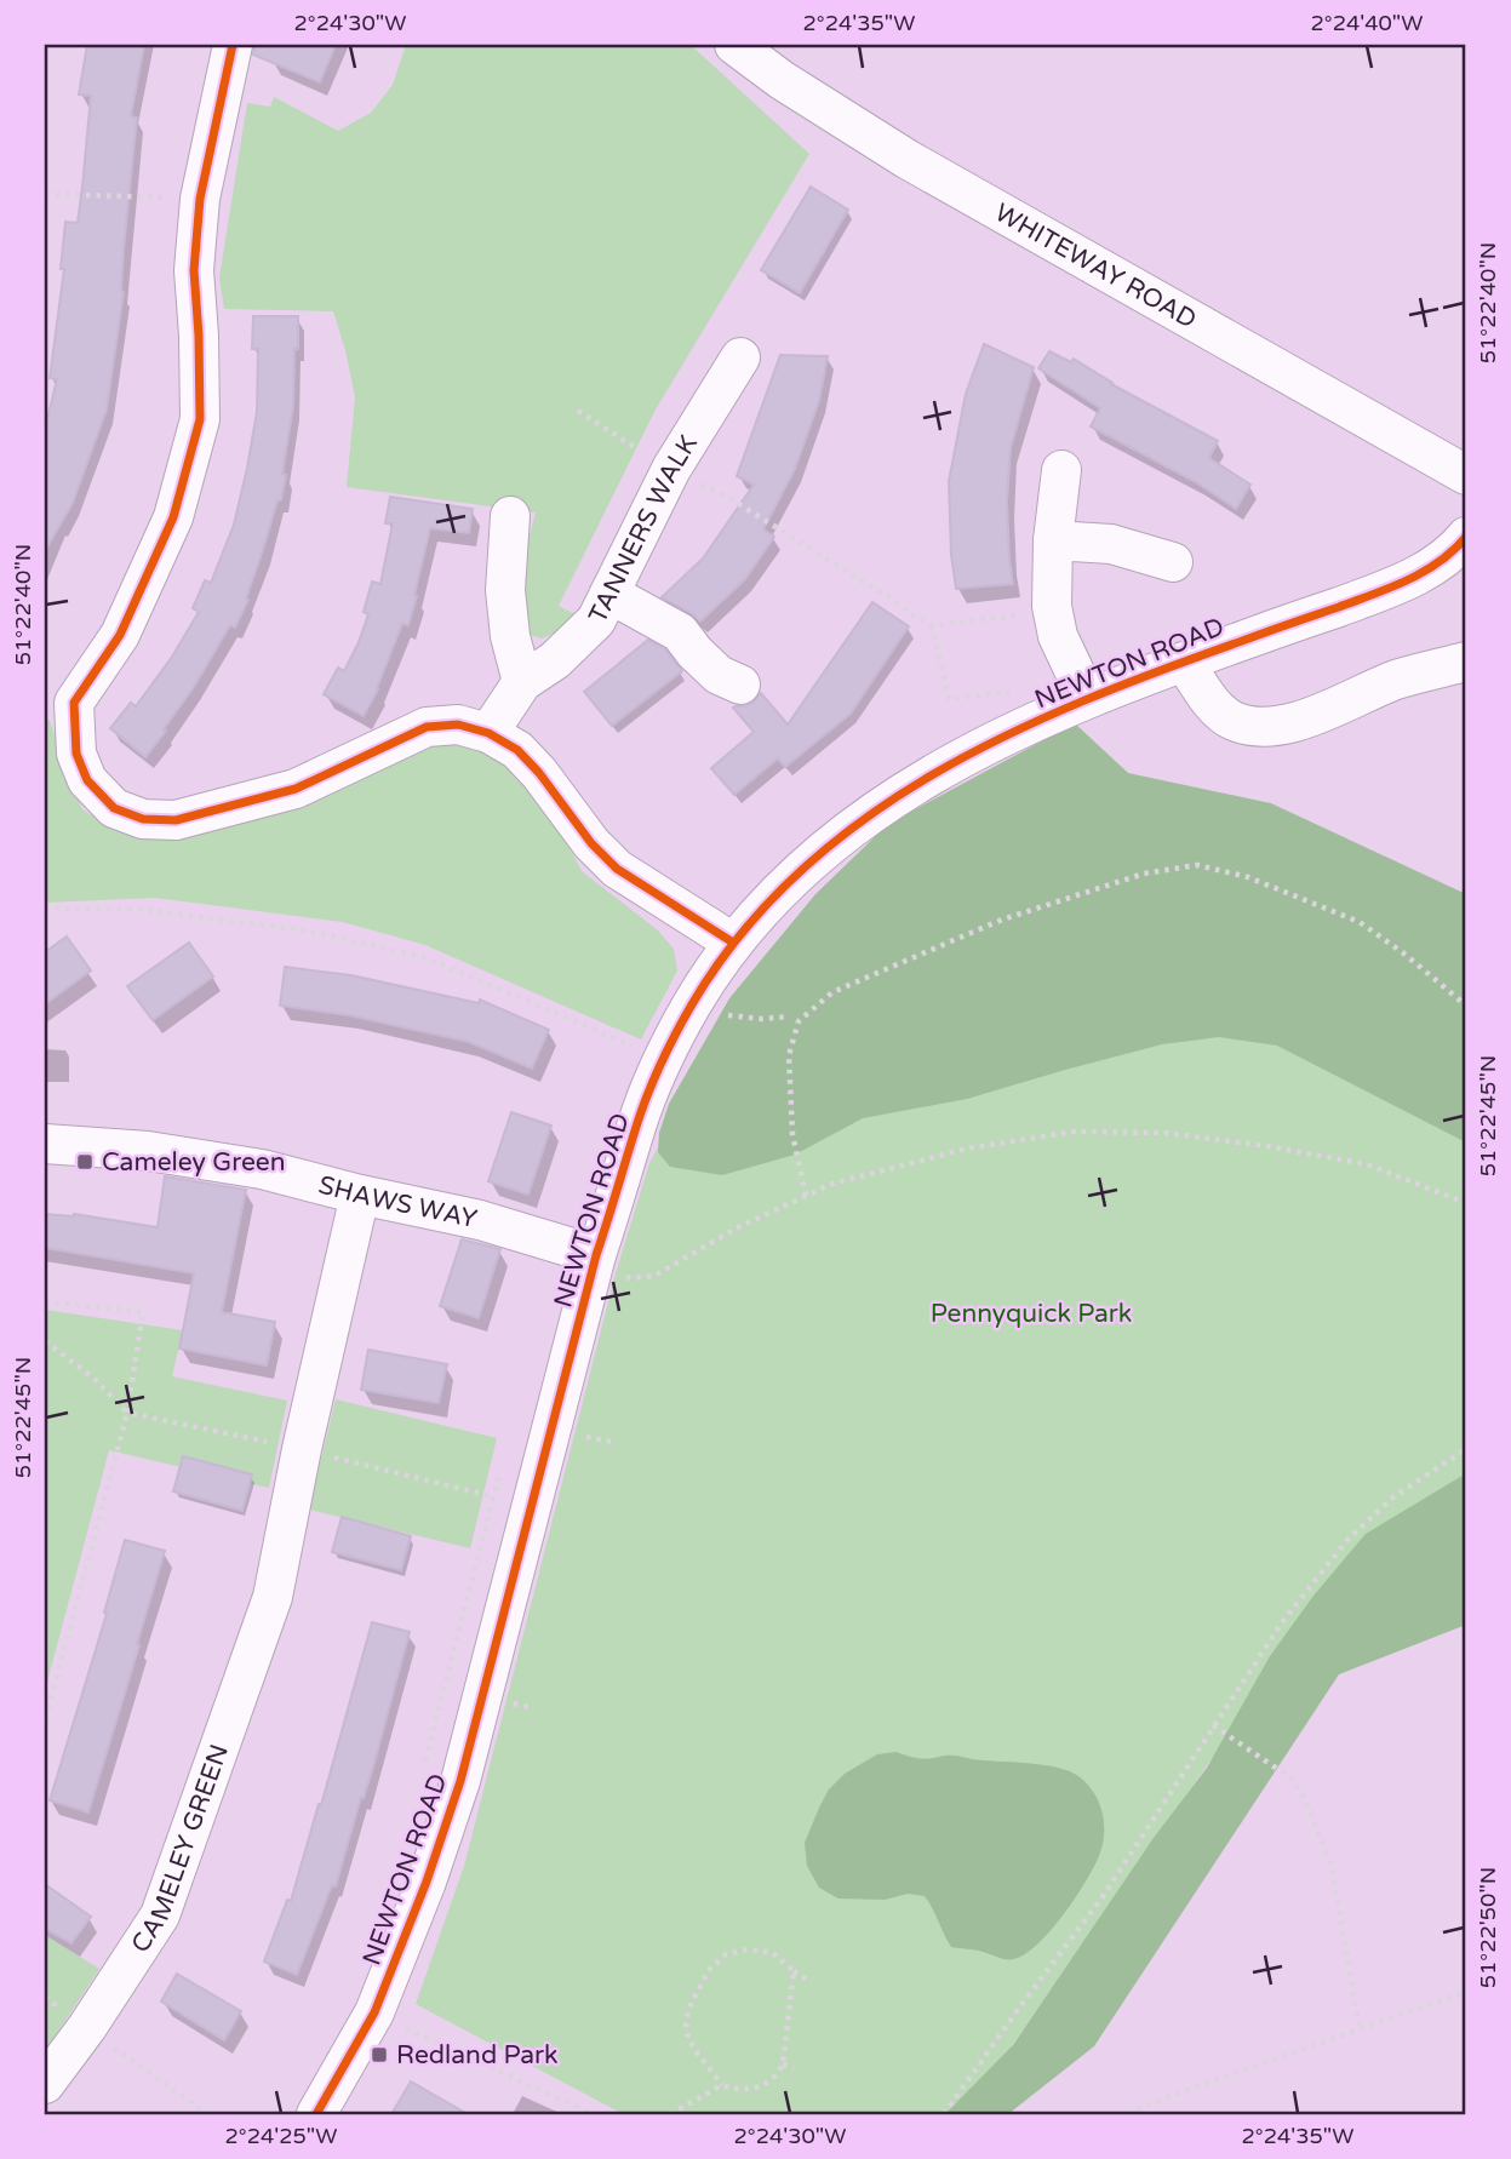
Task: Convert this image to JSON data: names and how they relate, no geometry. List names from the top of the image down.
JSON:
{
  "streets": {
    "street": [
      "WHITEWAY ROAD",
      "TANNERS WALK",
      "NEWTON ROAD",
      "SHAWS WAY",
      "CAMELEY GREEN"
    ]
  },
  "crossings": [
    ["NEWTON ROAD", "SHAWS WAY"],
    ["SHAWS WAY", "CAMELEY GREEN"]
  ],
  "parks": ["Pennyquick Park"],
  "places": {
    "transit": ["Cameley Green", "Redland Park"]
  },
  "coordinates": [
    "2°24'30\"W",
    "2°24'35\"W",
    "2°24'40\"W",
    "51°22'40\"N",
    "51°22'45\"N",
    "51°22'50\"N",
    "2°24'25\"W"
  ]
}
